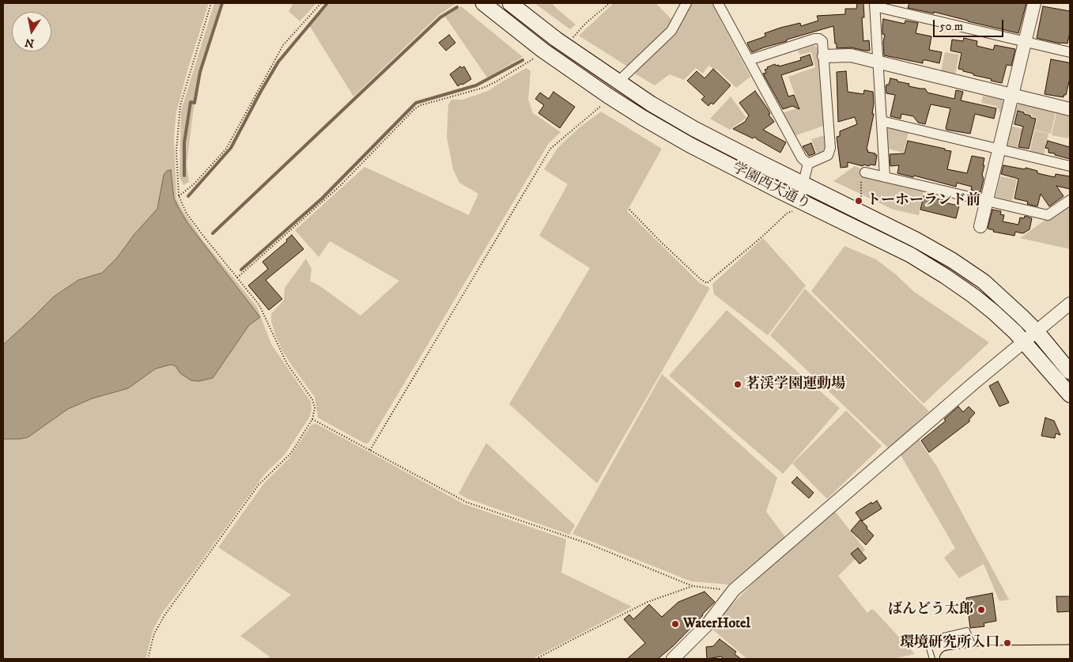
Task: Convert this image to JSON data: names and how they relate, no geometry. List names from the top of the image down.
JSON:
{
  "streets": {
    "main road": ["学園西大通り"]
  },
  "places": [
    "トーホーランド前",
    "茗渓学園運動場",
    "ばんどう太郎",
    "WaterHotel",
    "環境研究所入口"
  ],
  "scale_bar": "50 m",
  "north": "bottom"
}
